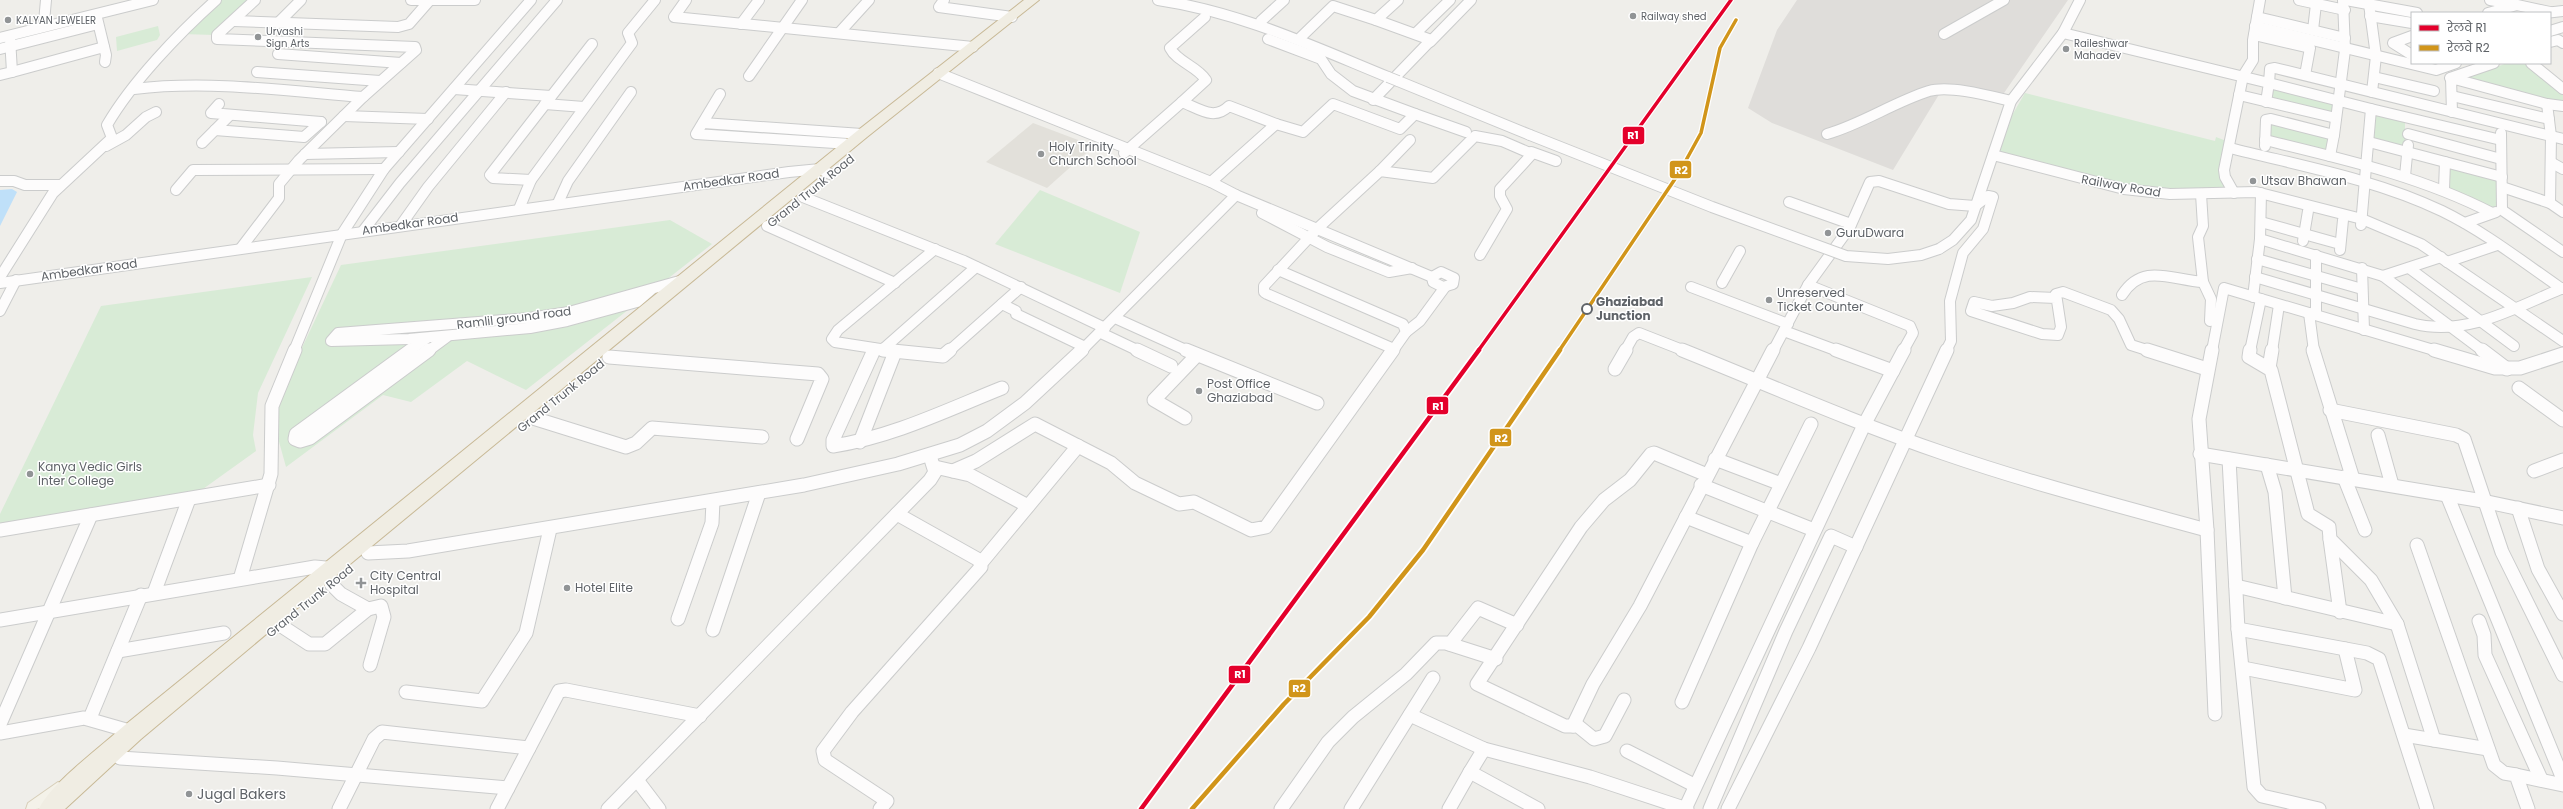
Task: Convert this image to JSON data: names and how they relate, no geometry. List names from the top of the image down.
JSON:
{
  "streets": {
    "highway": ["Grand Trunk Road"],
    "street": ["Ambedkar Road", "Railway Road", "Ramlil ground road"]
  },
  "crossings": [
    ["Ambedkar Road", "Grand Trunk Road"],
    ["Grand Trunk Road", "Ramlil ground road"]
  ],
  "places": {
    "other": [
      "Railway shed",
      "KALYAN JEWELER",
      "Urvashi Sign Arts",
      "Raileshwar Mahadev",
      "Holy Trinity Church School",
      "Utsav Bhawan",
      "GuruDwara",
      "Unreserved Ticket Counter",
      "Ghaziabad Junction",
      "Post Office Ghaziabad",
      "Kanya Vedic Girls Inter College",
      "Hotel Elite",
      "Jugal Bakers"
    ],
    "health": ["City Central Hospital"]
  },
  "lines": ["rail line R1", "rail line R2"],
  "legend": ["रेलवे R1", "रेलवे R2"]
}
